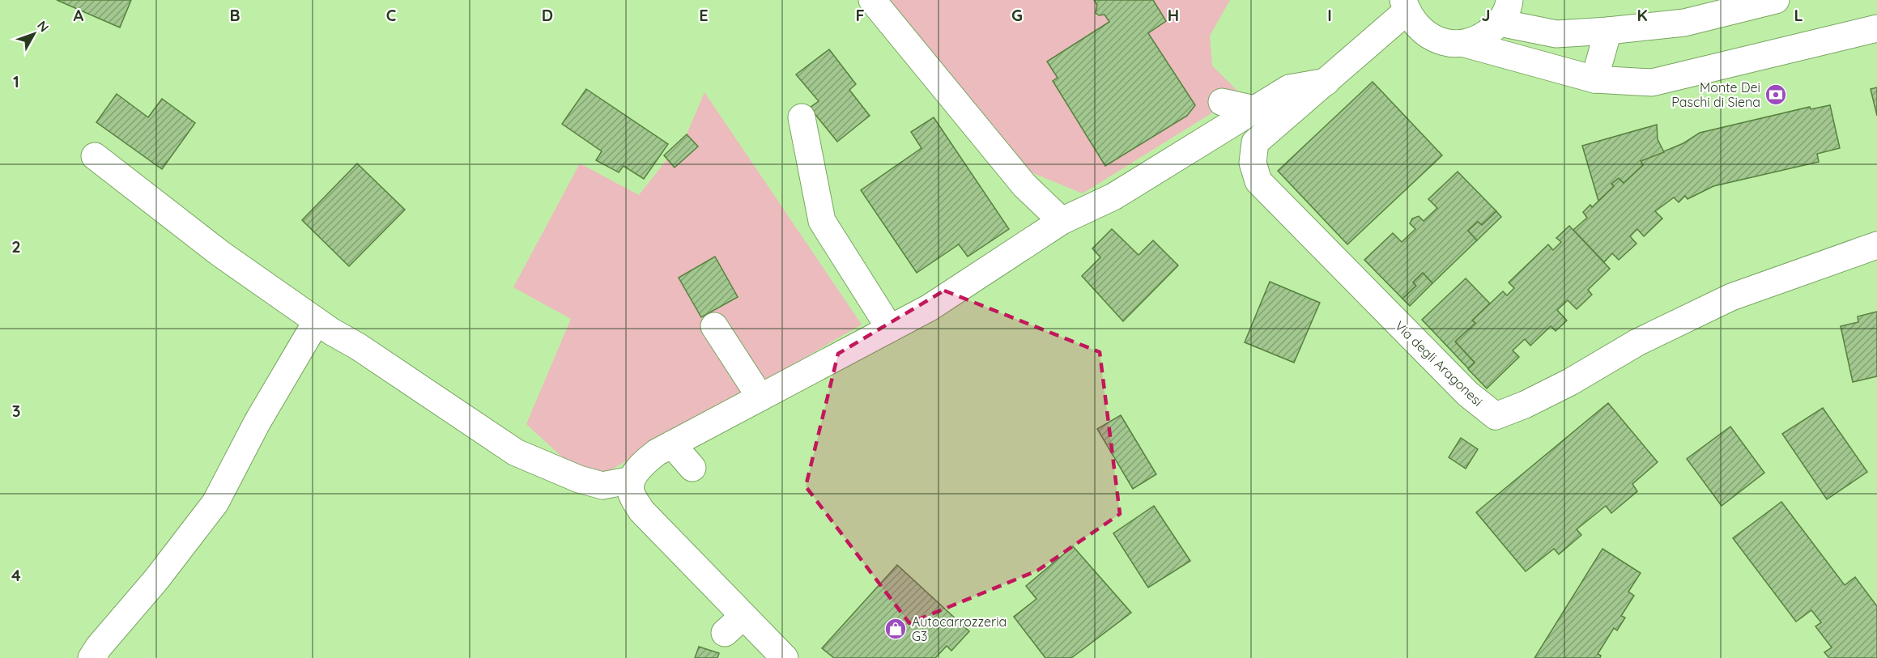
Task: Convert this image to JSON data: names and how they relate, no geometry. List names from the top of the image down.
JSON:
{
  "streets": {
    "street": ["Via degli Aragonesi"]
  },
  "places": {
    "bank": ["Monte Dei Paschi di Siena"],
    "shop": ["Autocarrozzeria G3"]
  },
  "north": "top right",
  "grid": {
    "columns": [
      "A",
      "B",
      "C",
      "D",
      "E",
      "F",
      "G",
      "H",
      "I",
      "J",
      "K",
      "L"
    ],
    "rows": [
      "1",
      "2",
      "3",
      "4"
    ]
  }
}
